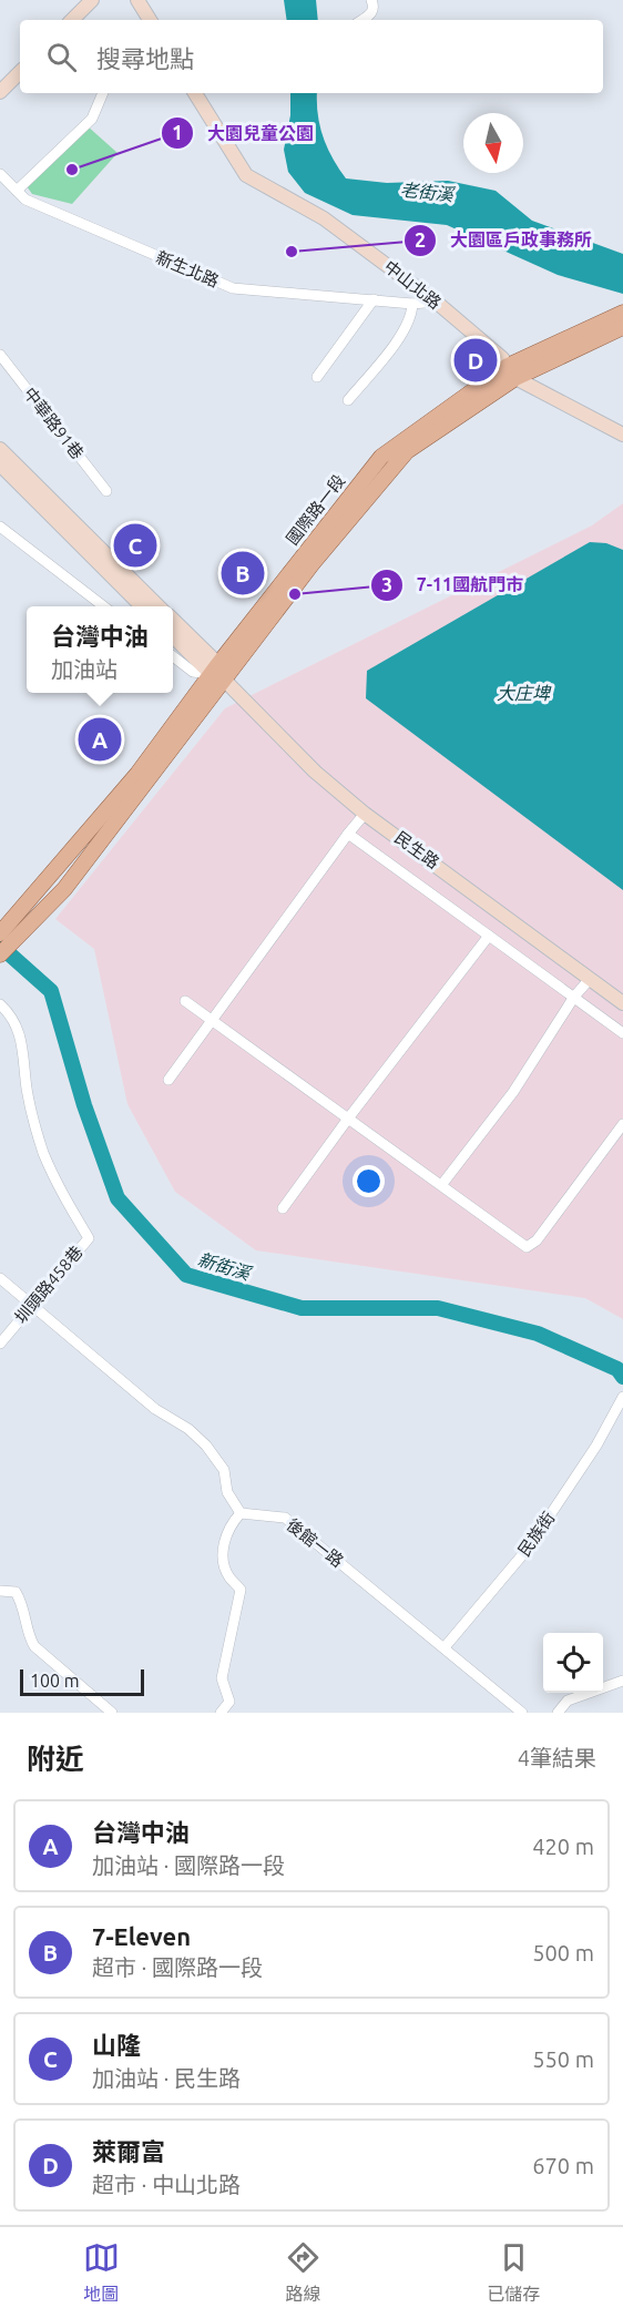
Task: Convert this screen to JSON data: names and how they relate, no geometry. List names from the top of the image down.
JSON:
{
  "streets": {
    "main road": ["國際路一段"],
    "street": [
      "新生北路",
      "中山北路",
      "中華路91巷",
      "民生路",
      "圳頭路458巷",
      "民族街",
      "後館一路"
    ]
  },
  "crossings": [
    ["新生北路", "中山北路"],
    ["中山北路", "國際路一段"],
    ["國際路一段", "民生路"],
    ["民族街", "後館一路"]
  ],
  "water": ["老街溪", "大庄埤", "新街溪"],
  "places": ["大園兒童公園", "大園區戶政事務所", "7-11國航門市"],
  "scale_bar": "100 m",
  "north": "bottom",
  "page": {
    "search": "搜尋地點",
    "pins": [
      "D",
      "C",
      "B",
      "A"
    ],
    "popup": ["台灣中油", "加油站"],
    "scale": "100 m",
    "heading": ["附近", "4筆結果"],
    "list": [
      {
        "mark": "A",
        "name": "台灣中油",
        "note": "加油站 · 國際路一段",
        "value": "420 m"
      },
      {
        "mark": "B",
        "name": "7-Eleven",
        "note": "超市 · 國際路一段",
        "value": "500 m"
      },
      {
        "mark": "C",
        "name": "山隆",
        "note": "加油站 · 民生路",
        "value": "550 m"
      },
      {
        "mark": "D",
        "name": "萊爾富",
        "note": "超市 · 中山北路",
        "value": "670 m"
      }
    ],
    "nav": ["地圖", "路線", "已儲存"]
  }
}
